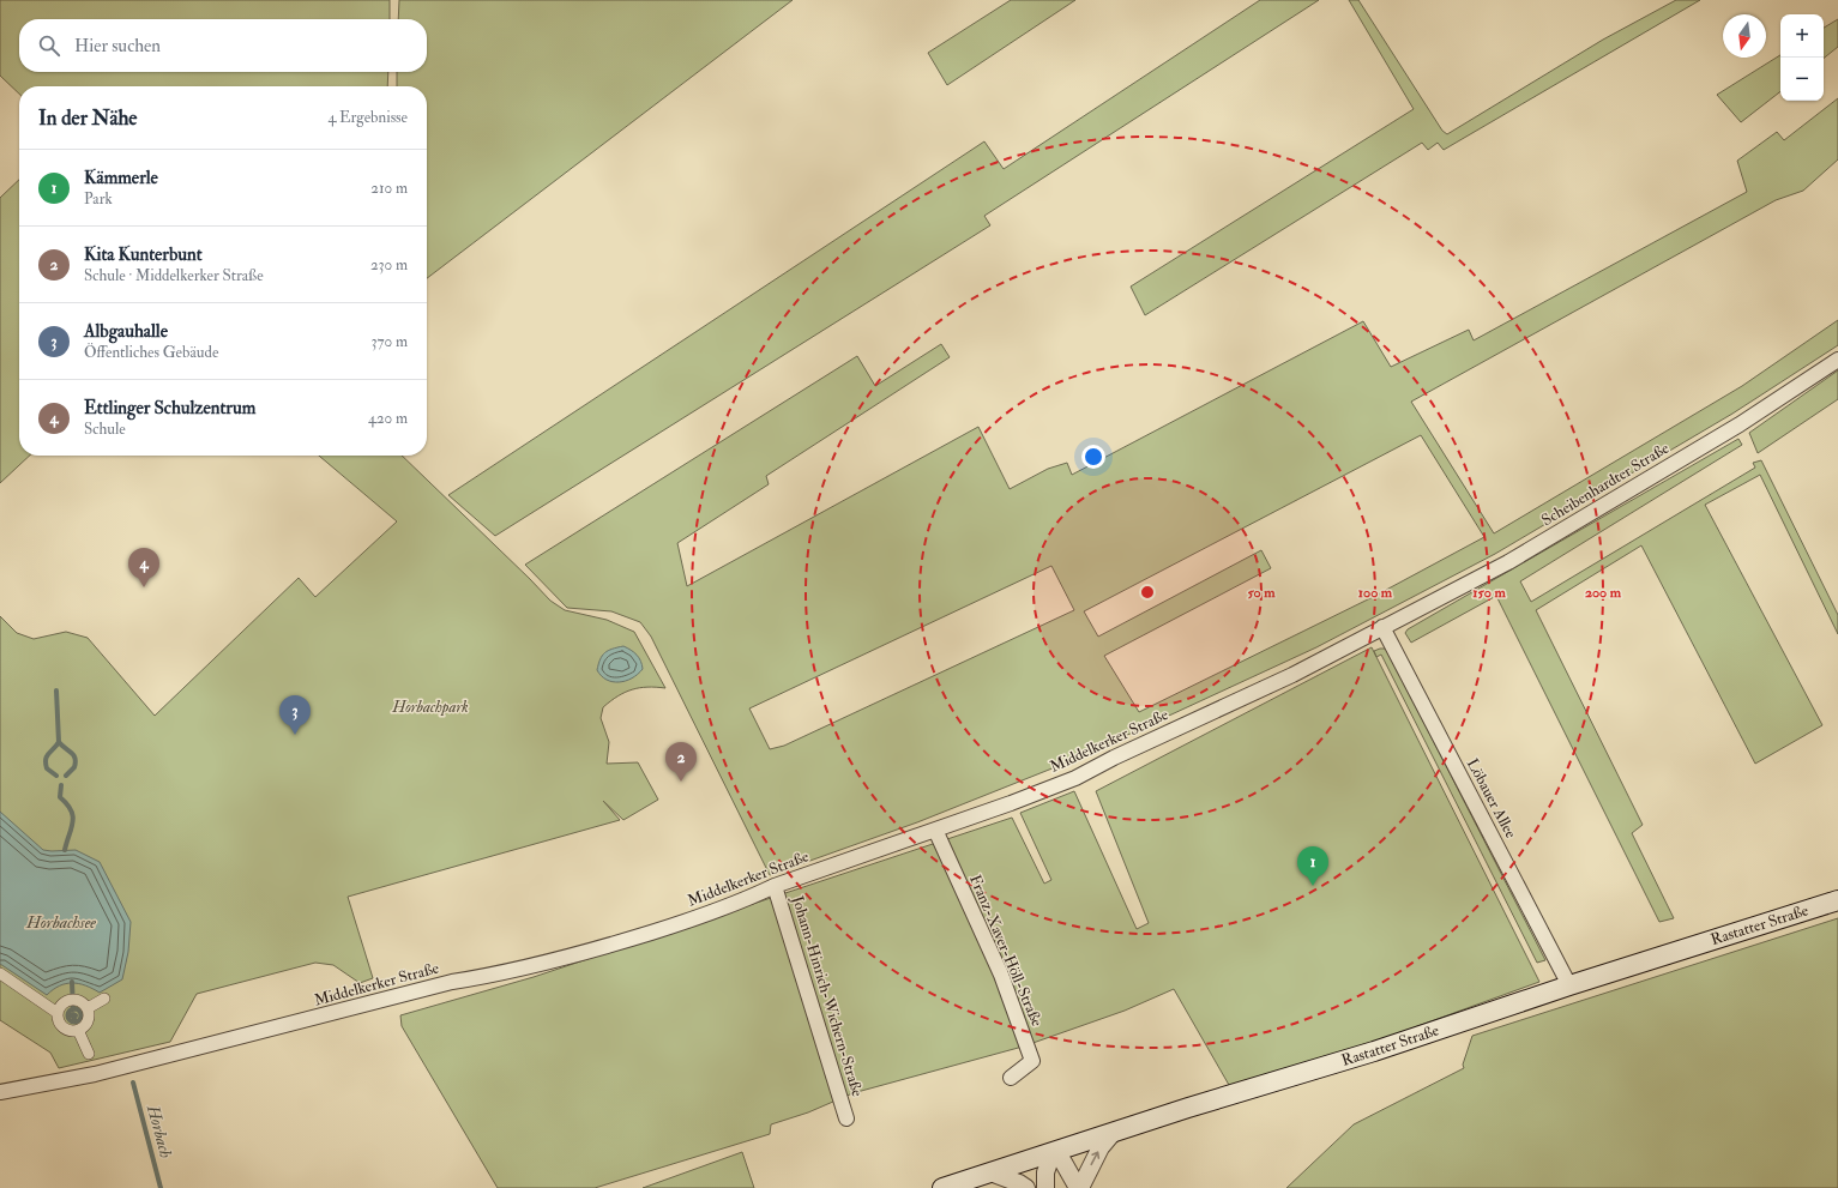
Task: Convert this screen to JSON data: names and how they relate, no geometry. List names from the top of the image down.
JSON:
{
  "streets": {
    "main road": ["Rastatter Straße"],
    "street": [
      "Scheibenhardter Straße",
      "Middelkerker Straße",
      "Löbauer Allee",
      "Franz-Xaver-Höll-Straße",
      "Johann-Hinrich-Wichern-Straße"
    ]
  },
  "crossings": [
    ["Scheibenhardter Straße", "Middelkerker Straße"],
    ["Scheibenhardter Straße", "Löbauer Allee"],
    ["Middelkerker Straße", "Löbauer Allee"],
    ["Middelkerker Straße", "Franz-Xaver-Höll-Straße"],
    ["Middelkerker Straße", "Johann-Hinrich-Wichern-Straße"],
    ["Löbauer Allee", "Rastatter Straße"]
  ],
  "water": ["Horbachsee", "Horbach"],
  "parks": ["Horbachpark"],
  "north": "bottom",
  "page": {
    "map_buttons": ["+", "−"],
    "search": "Hier suchen",
    "heading": ["In der Nähe", "4 Ergebnisse"],
    "list": [
      {
        "mark": "1",
        "name": "Kämmerle",
        "note": "Park",
        "value": "210 m"
      },
      {
        "mark": "2",
        "name": "Kita Kunterbunt",
        "note": "Schule · Middelkerker Straße",
        "value": "230 m"
      },
      {
        "mark": "3",
        "name": "Albgauhalle",
        "note": "Öffentliches Gebäude",
        "value": "370 m"
      },
      {
        "mark": "4",
        "name": "Ettlinger Schulzentrum",
        "note": "Schule",
        "value": "420 m"
      }
    ],
    "pins": [
      "4",
      "3",
      "2",
      "1"
    ]
  },
  "rings": [
    "50 m",
    "100 m",
    "150 m",
    "200 m"
  ]
}
